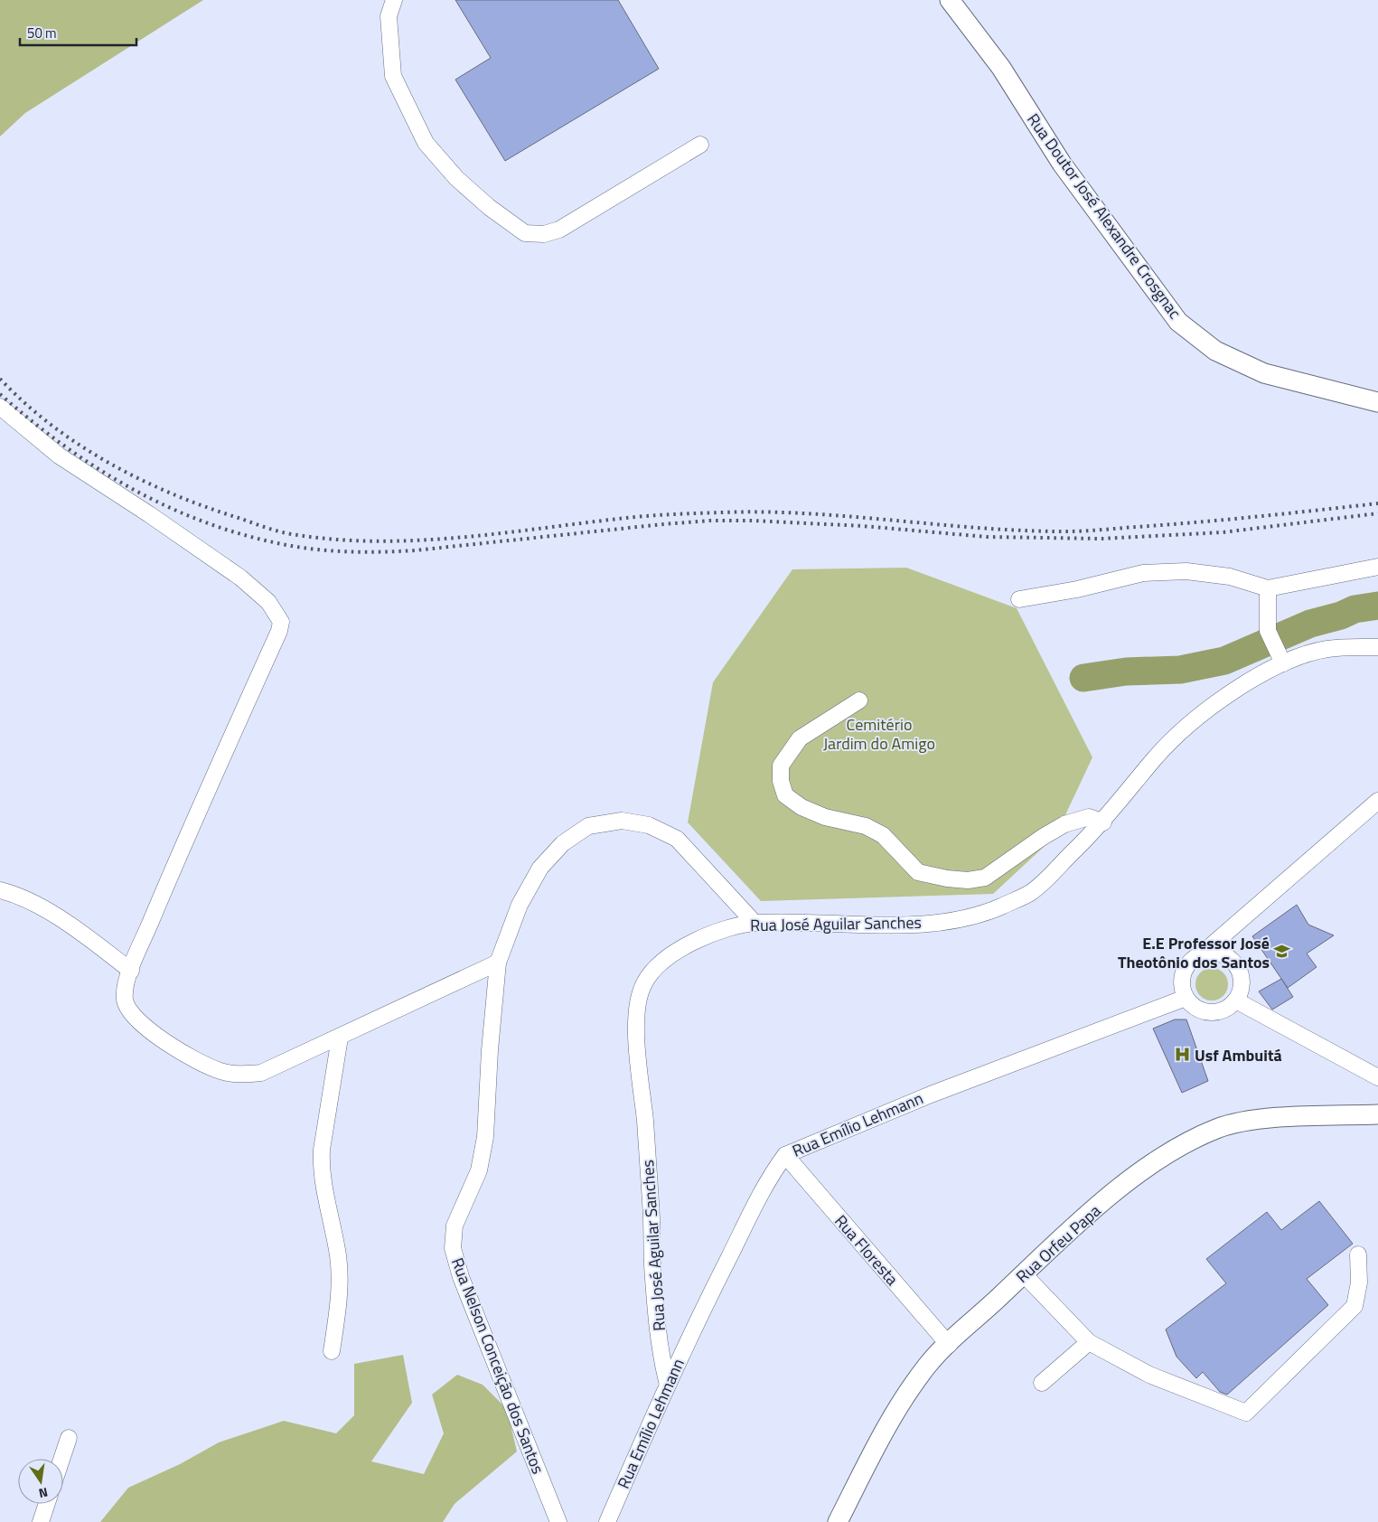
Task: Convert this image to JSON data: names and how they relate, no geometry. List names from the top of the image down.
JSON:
{
  "streets": {
    "main road": ["Rua Doutor José Alexandre Crosgnac", "Rua Orfeu Papa"],
    "street": [
      "Rua José Aguilar Sanches",
      "Rua Emílio Lehmann",
      "Rua Floresta",
      "Rua Nelson Conceição dos Santos"
    ]
  },
  "crossings": [
    ["Rua José Aguilar Sanches", "Rua Emílio Lehmann"],
    ["Rua José Aguilar Sanches", "Rua Nelson Conceição dos Santos"],
    ["Rua Emílio Lehmann", "Rua Floresta"],
    ["Rua Orfeu Papa", "Rua Floresta"]
  ],
  "parks": ["Cemitério Jardim do Amigo"],
  "places": {
    "school or university": ["E.E Professor José Theotônio dos Santos"],
    "hospital": ["Usf Ambuitá"]
  },
  "scale_bar": "50 m",
  "north": "bottom"
}
